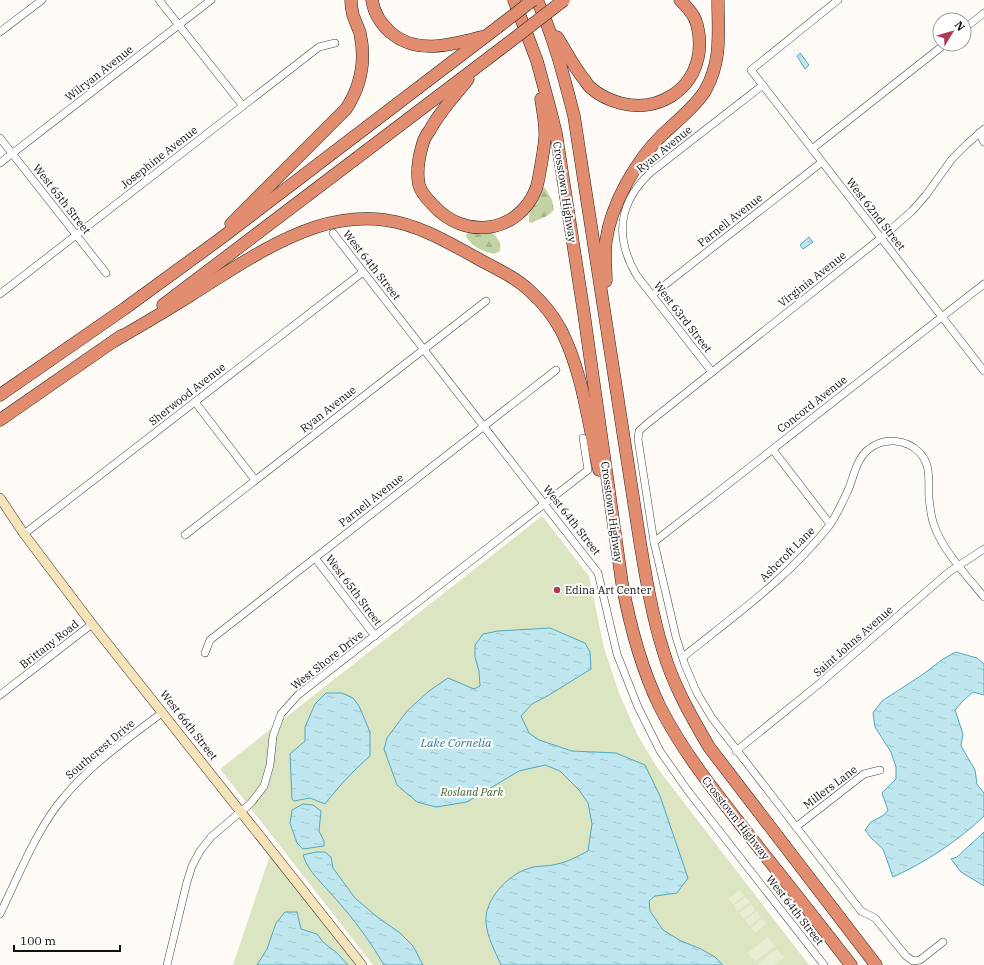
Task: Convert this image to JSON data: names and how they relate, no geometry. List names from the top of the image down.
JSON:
{
  "streets": {
    "highway": ["Crosstown Highway"],
    "street": [
      "Wilryan Avenue",
      "Ryan Avenue",
      "Josephine Avenue",
      "West 65th Street",
      "West 62nd Street",
      "Parnell Avenue",
      "West 64th Street",
      "Virginia Avenue",
      "West 63rd Street",
      "Sherwood Avenue",
      "Concord Avenue",
      "Ashcroft Lane",
      "Saint Johns Avenue",
      "Brittany Road",
      "West Shore Drive",
      "West 66th Street",
      "Southcrest Drive",
      "Millers Lane"
    ]
  },
  "crossings": [
    ["Wilryan Avenue", "West 65th Street"],
    ["Ryan Avenue", "West 62nd Street"],
    ["Ryan Avenue", "West 64th Street"],
    ["Ryan Avenue", "West 63rd Street"],
    ["Josephine Avenue", "West 65th Street"],
    ["West 65th Street", "Parnell Avenue"],
    ["West 65th Street", "West Shore Drive"],
    ["West 62nd Street", "Parnell Avenue"],
    ["West 62nd Street", "Virginia Avenue"],
    ["West 62nd Street", "Concord Avenue"],
    ["Parnell Avenue", "West 64th Street"],
    ["Parnell Avenue", "West 63rd Street"],
    ["West 64th Street", "Sherwood Avenue"],
    ["West 64th Street", "West Shore Drive"],
    ["Virginia Avenue", "West 63rd Street"],
    ["Virginia Avenue", "Concord Avenue"],
    ["Sherwood Avenue", "West 66th Street"],
    ["Ashcroft Lane", "Saint Johns Avenue"],
    ["Brittany Road", "West 66th Street"],
    ["West Shore Drive", "West 66th Street"],
    ["West 66th Street", "Southcrest Drive"]
  ],
  "water": ["Lake Cornelia"],
  "parks": ["Rosland Park"],
  "places": ["Edina Art Center"],
  "scale_bar": "100 m",
  "north": "top right"
}
